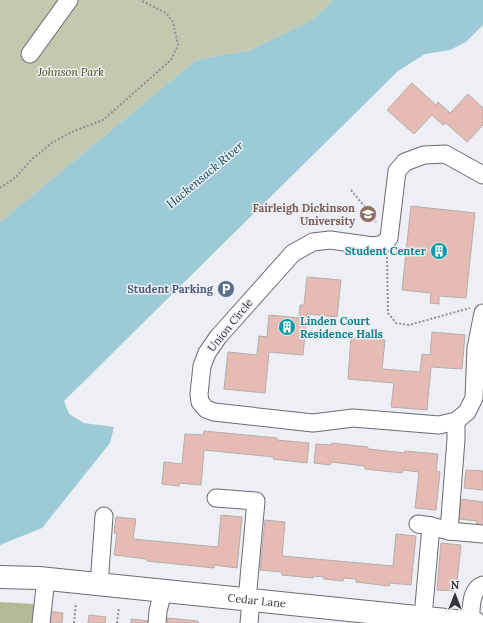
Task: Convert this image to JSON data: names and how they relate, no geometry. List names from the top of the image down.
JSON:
{
  "streets": {
    "main road": ["Cedar Lane"],
    "street": ["Union Circle"]
  },
  "water": ["Hackensack River"],
  "parks": ["Johnson Park"],
  "places": {
    "school or university": ["Fairleigh Dickinson University"],
    "building": ["Student Center", "Linden Court Residence Halls"],
    "parking": ["Student Parking"]
  },
  "north": "top"
}
